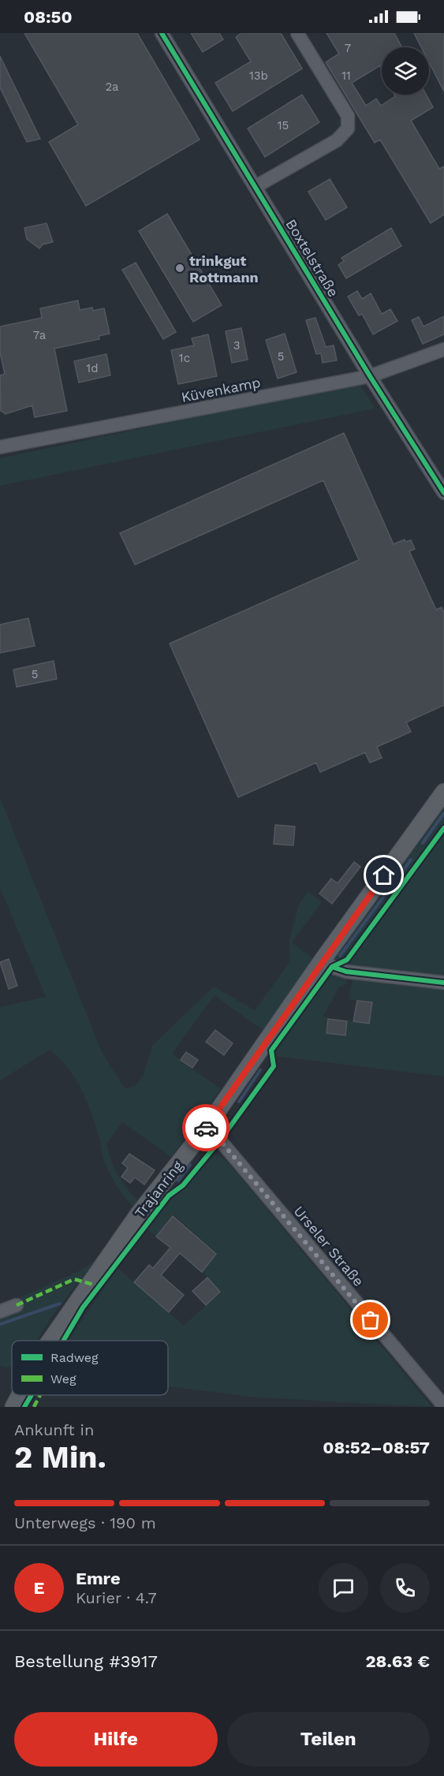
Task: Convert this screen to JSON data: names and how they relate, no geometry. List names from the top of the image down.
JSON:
{
  "streets": {
    "main road": ["Trajanring"],
    "street": ["Boxtelstraße", "Küvenkamp", "Urseler Straße"]
  },
  "crossings": [
    ["Boxtelstraße", "Küvenkamp"],
    ["Trajanring", "Urseler Straße"]
  ],
  "places": ["trinkgut Rottmann"],
  "house_numbers": [
    "7",
    "13b",
    "11",
    "2a",
    "15",
    "7a",
    "3",
    "5",
    "1c",
    "1d",
    "5"
  ],
  "legend": ["Radweg", "Weg"],
  "page": {
    "status": "08:50",
    "heading": ["2 Min.", "Ankunft in", "08:52–08:57"],
    "panel": [
      "Emre",
      "Kurier · 4.7",
      "Bestellung #3917",
      "28.63 €"
    ],
    "bar": "Unterwegs · 190 m",
    "round": "E",
    "buttons": ["Hilfe", "Teilen"]
  }
}
